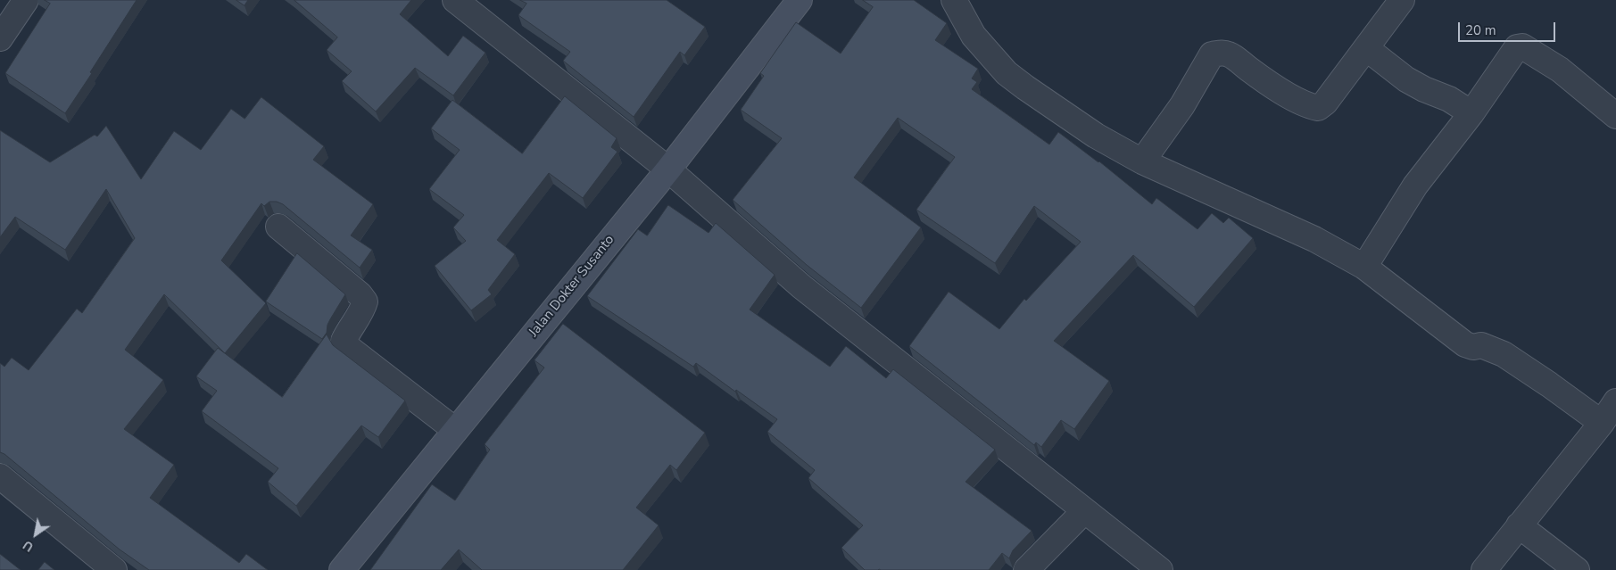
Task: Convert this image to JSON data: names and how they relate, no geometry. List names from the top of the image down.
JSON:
{
  "streets": {
    "main road": ["Jalan Dokter Susanto"]
  },
  "scale_bar": "20 m",
  "north": "bottom left"
}
